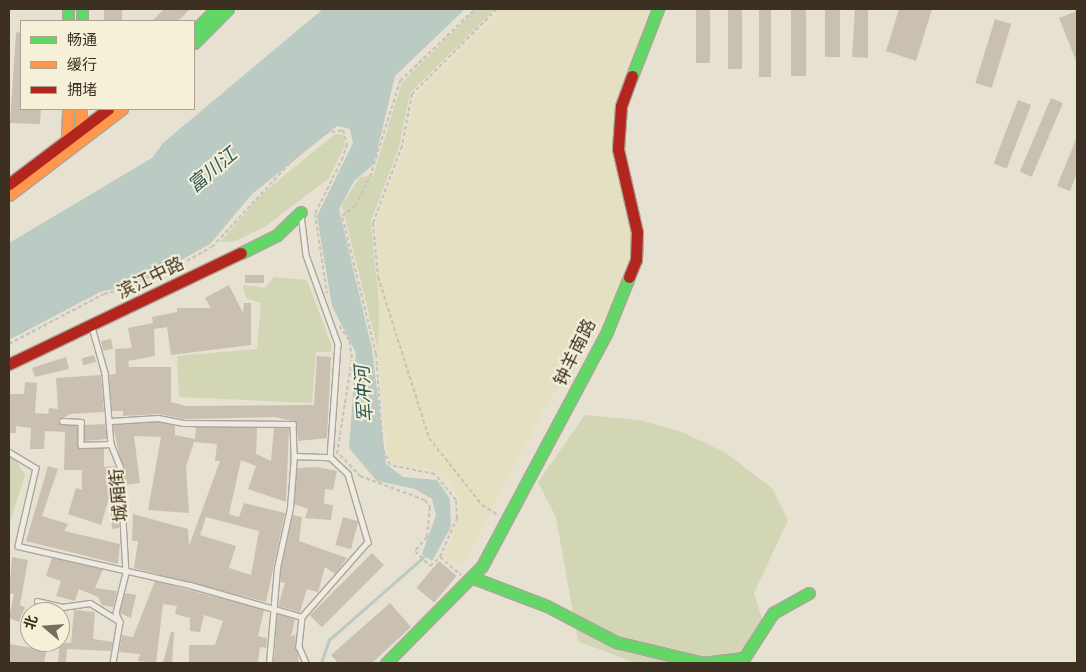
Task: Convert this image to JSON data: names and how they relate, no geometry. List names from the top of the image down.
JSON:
{
  "streets": {
    "main road": ["滨江中路", "钟羊南路"],
    "lane": ["城厢街"]
  },
  "crossings": [
    ["滨江中路", "城厢街"]
  ],
  "water": ["富川江", "军冲河"],
  "legend": ["畅通", "缓行", "拥堵"],
  "north": "left"
}
